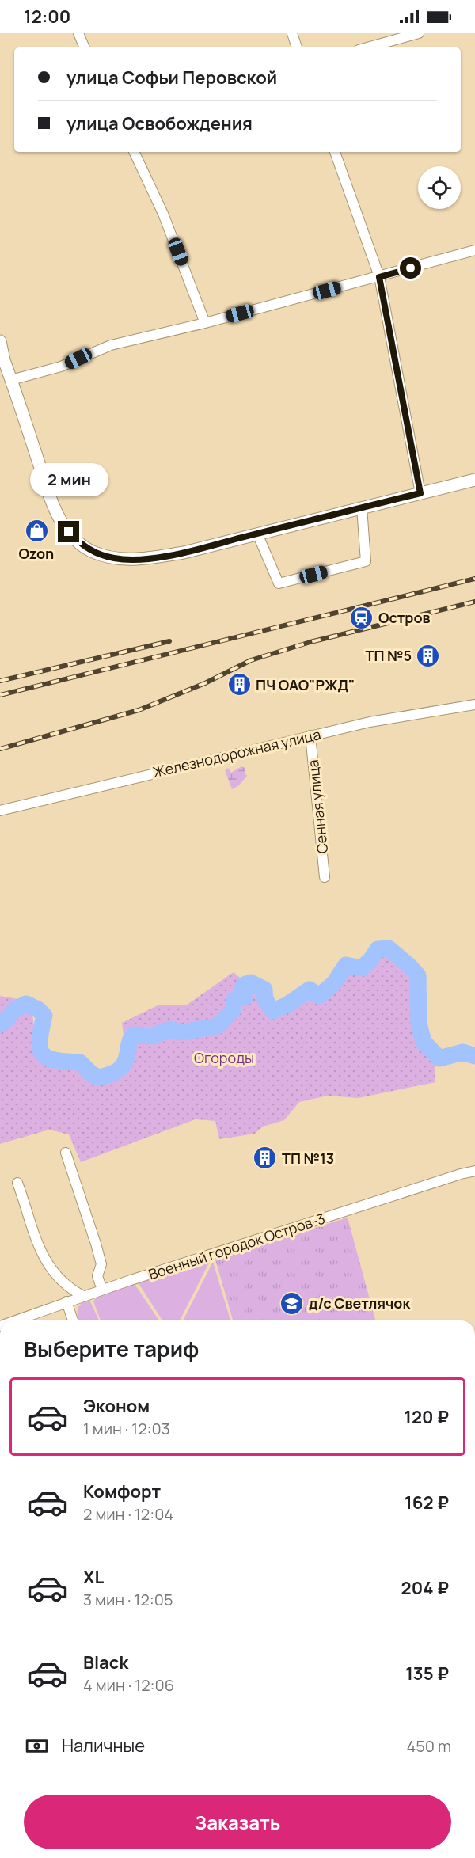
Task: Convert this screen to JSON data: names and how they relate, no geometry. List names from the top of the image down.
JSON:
{
  "streets": {
    "street": ["Железнодорожная улица", "Сенная улица", "Военный городок Остров-3"]
  },
  "crossings": [
    ["Железнодорожная улица", "Сенная улица"]
  ],
  "parks": ["Огороды"],
  "places": {
    "shop": ["Ozon"],
    "station": ["Остров"],
    "building": ["ТП №5", "ПЧ ОАО\"РЖД\"", "ТП №13"],
    "school or university": ["д/с Светлячок"]
  },
  "page": {
    "status": "12:00",
    "banner": ["улица Софьи Перовской", "улица Освобождения"],
    "bubble": "2 мин",
    "heading": "Выберите тариф",
    "list": [
      {
        "name": "Эконом",
        "note": "1 мин · 12:03",
        "value": "120 ₽"
      },
      {
        "name": "Комфорт",
        "note": "2 мин · 12:04",
        "value": "162 ₽"
      },
      {
        "name": "XL",
        "note": "3 мин · 12:05",
        "value": "204 ₽"
      },
      {
        "name": "Black",
        "note": "4 мин · 12:06",
        "value": "135 ₽"
      }
    ],
    "pay": ["Наличные", "450 m"],
    "buttons": "Заказать"
  }
}
